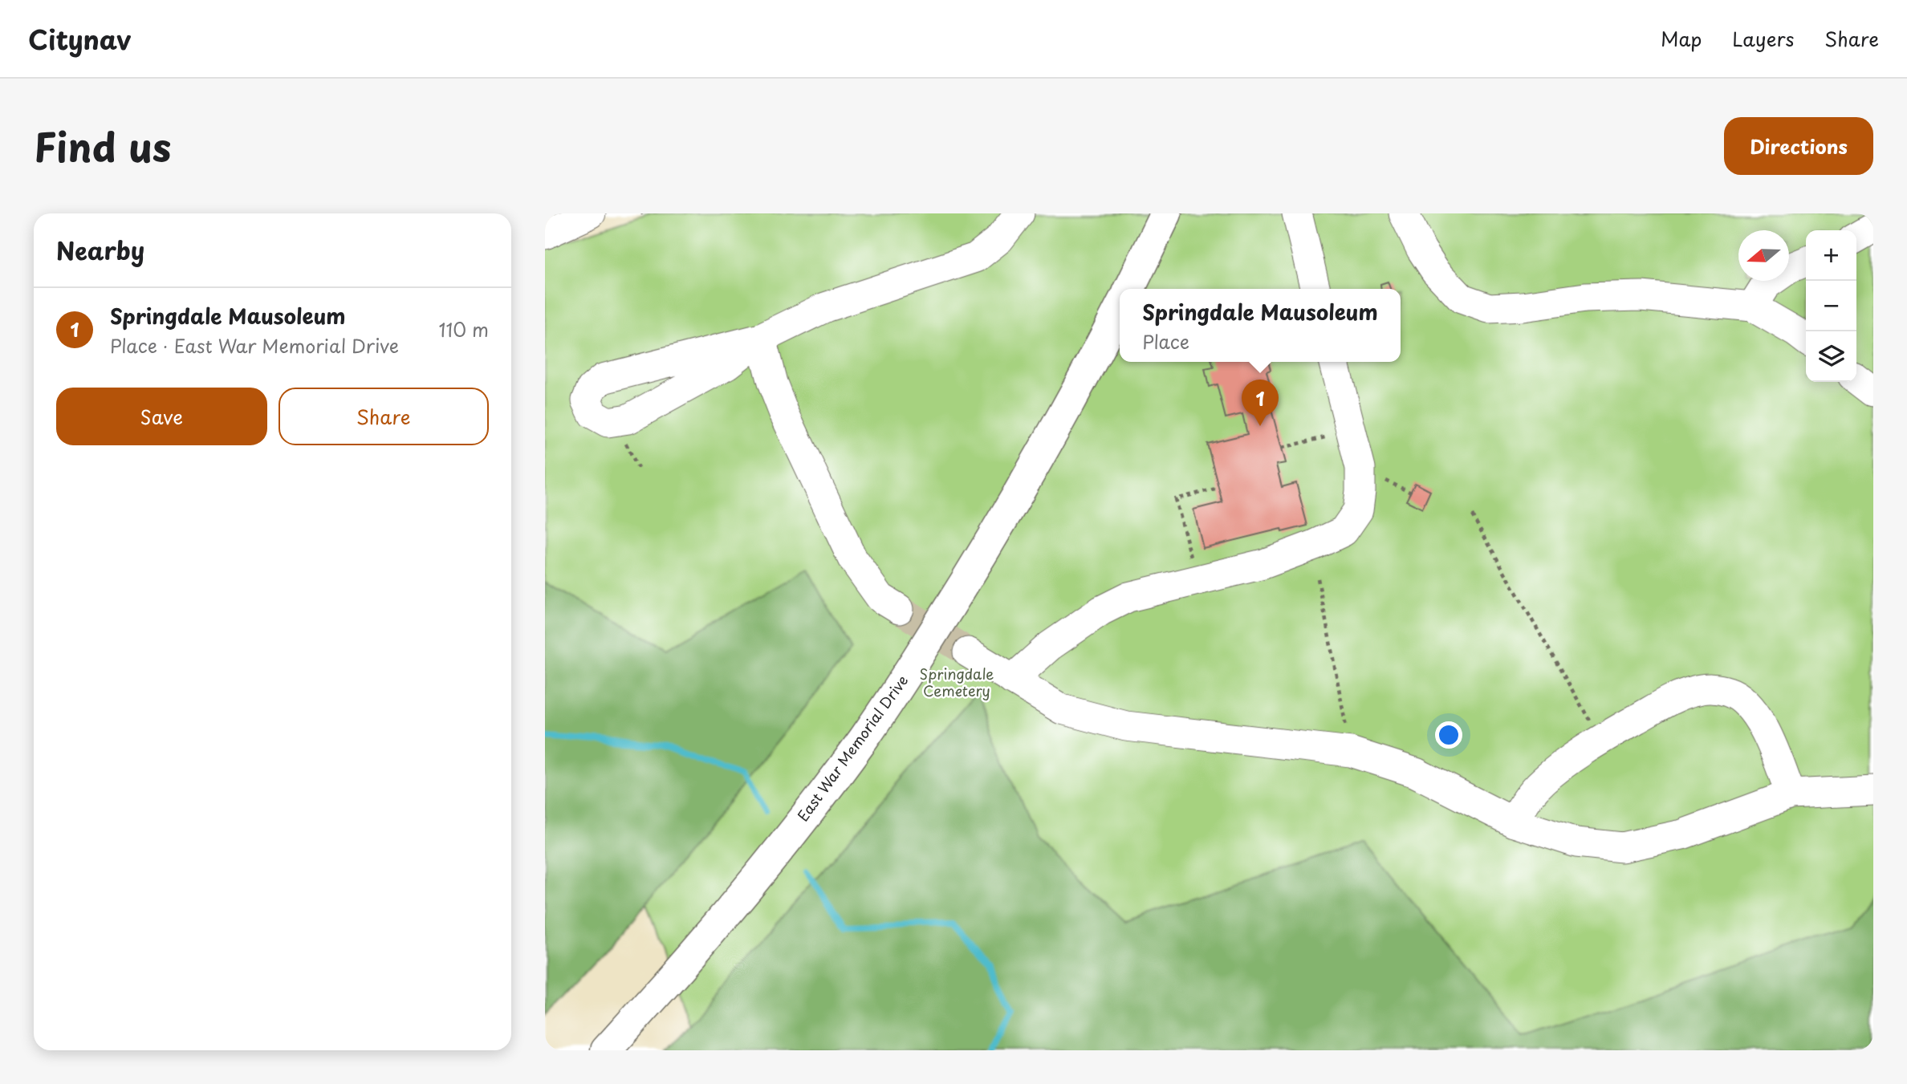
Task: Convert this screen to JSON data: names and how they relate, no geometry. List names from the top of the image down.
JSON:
{
  "streets": {
    "highway": ["East War Memorial Drive"]
  },
  "parks": ["Springdale Cemetery"],
  "north": "left",
  "page": {
    "header": "Citynav",
    "nav": ["Map", "Layers", "Share"],
    "title": "Find us",
    "buttons": [
      "Directions",
      ["Save", "Share"]
    ],
    "heading": "Nearby",
    "map_buttons": ["+", "−"],
    "list": [
      {
        "mark": "1",
        "name": "Springdale Mausoleum",
        "note": "Place · East War Memorial Drive",
        "value": "110 m"
      }
    ],
    "popup": ["Springdale Mausoleum", "Place"],
    "pins": "1"
  }
}
